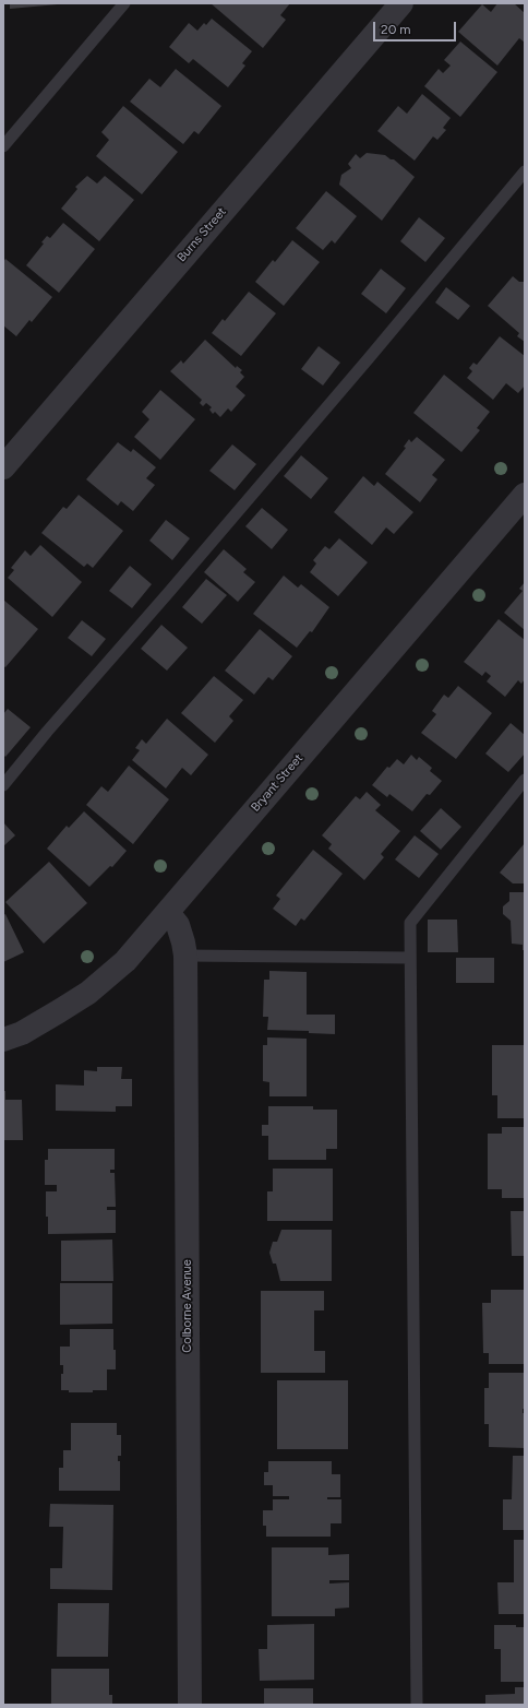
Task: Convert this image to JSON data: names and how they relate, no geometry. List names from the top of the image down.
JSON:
{
  "streets": {
    "street": ["Burns Street", "Bryant Street", "Colborne Avenue"]
  },
  "crossings": [
    ["Bryant Street", "Colborne Avenue"]
  ],
  "scale_bar": "20 m"
}
